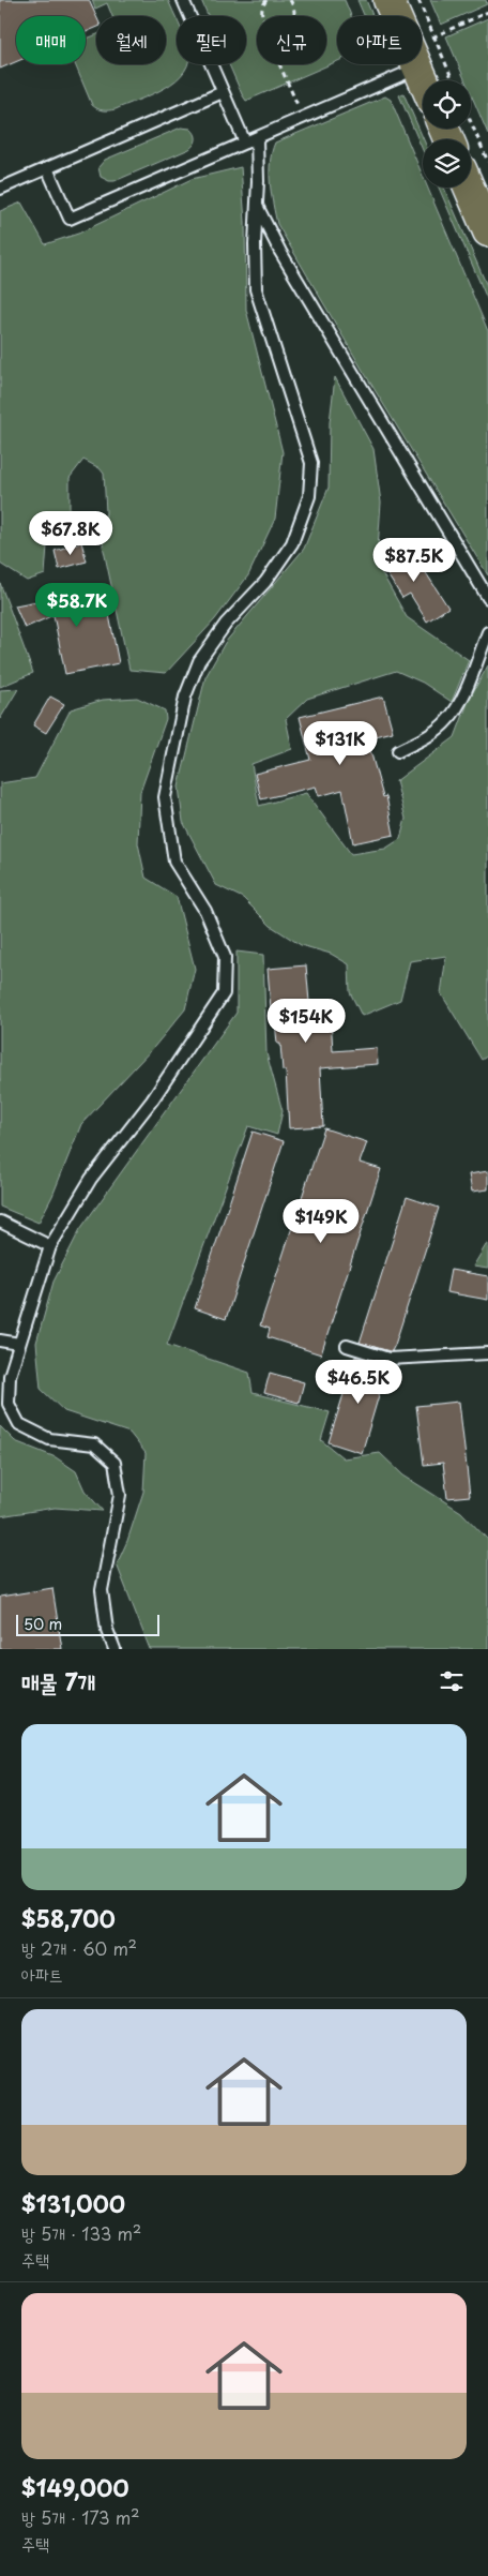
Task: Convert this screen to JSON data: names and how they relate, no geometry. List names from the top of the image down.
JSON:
{
  "scale_bar": "50 m",
  "page": {
    "chip": [
      "매매",
      "월세",
      "필터",
      "신규",
      "아파트"
    ],
    "price": [
      "$67.8K",
      "$87.5K",
      "$58.7K",
      "$131K",
      "$154K",
      "$149K",
      "$46.5K"
    ],
    "scale": "50 m",
    "heading": "매물 7개",
    "list": [
      {
        "name": "$58,700",
        "note": "방 2개 · 60 m² · 아파트"
      },
      {
        "name": "$131,000",
        "note": "방 5개 · 133 m² · 주택"
      },
      {
        "name": "$149,000",
        "note": "방 5개 · 173 m² · 주택"
      }
    ]
  }
}
